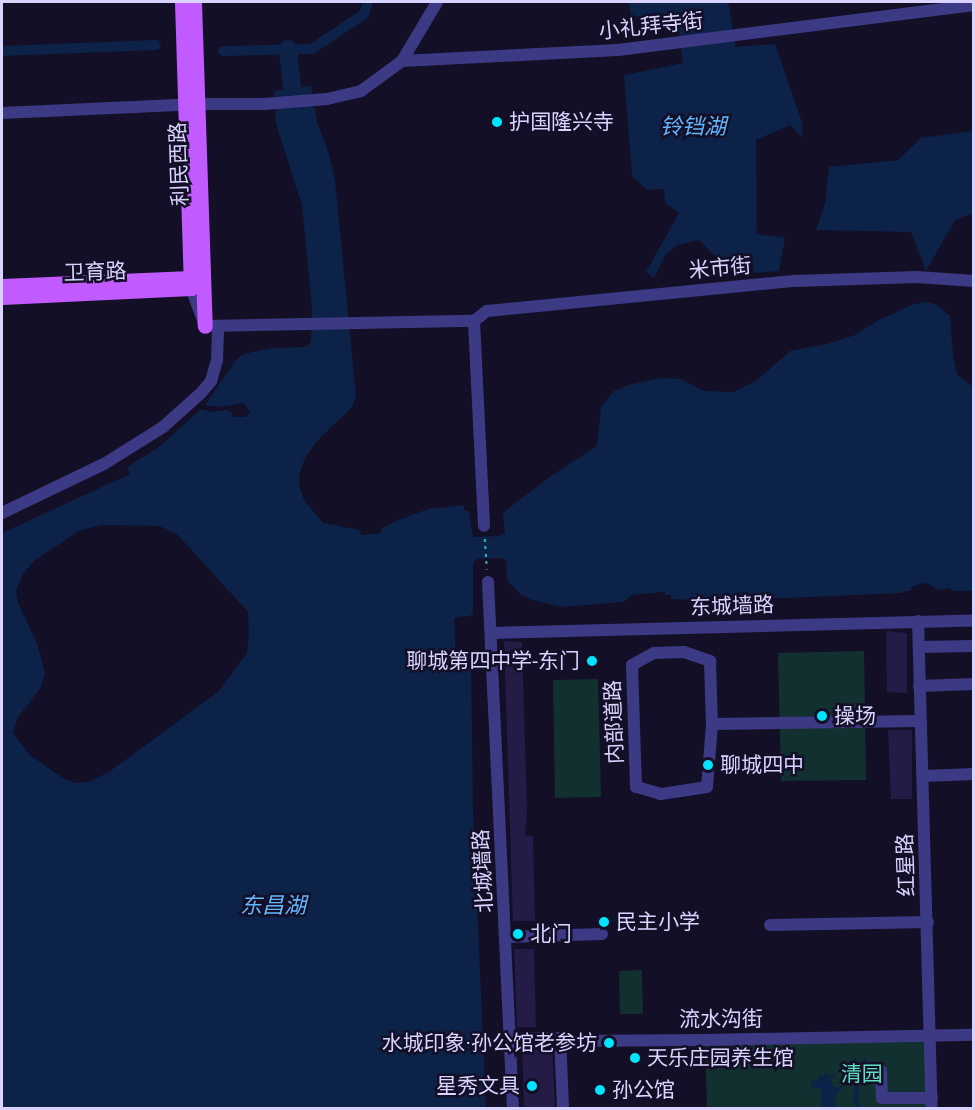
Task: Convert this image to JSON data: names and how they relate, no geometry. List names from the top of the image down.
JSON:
{
  "streets": {
    "main road": ["利民西路", "卫育路"],
    "street": [
      "小礼拜寺街",
      "米市街",
      "东城墙路",
      "内部道路",
      "红星路",
      "北城墙路",
      "流水沟街"
    ]
  },
  "crossings": [
    ["利民西路", "卫育路"],
    ["东城墙路", "红星路"],
    ["东城墙路", "北城墙路"],
    ["红星路", "流水沟街"],
    ["北城墙路", "流水沟街"]
  ],
  "water": ["铃铛湖", "东昌湖"],
  "parks": ["清园"],
  "places": [
    "护国隆兴寺",
    "聊城第四中学-东门",
    "操场",
    "聊城四中",
    "民主小学",
    "北门",
    "水城印象·孙公馆老参坊",
    "天乐庄园养生馆",
    "星秀文具",
    "孙公馆"
  ]
}
